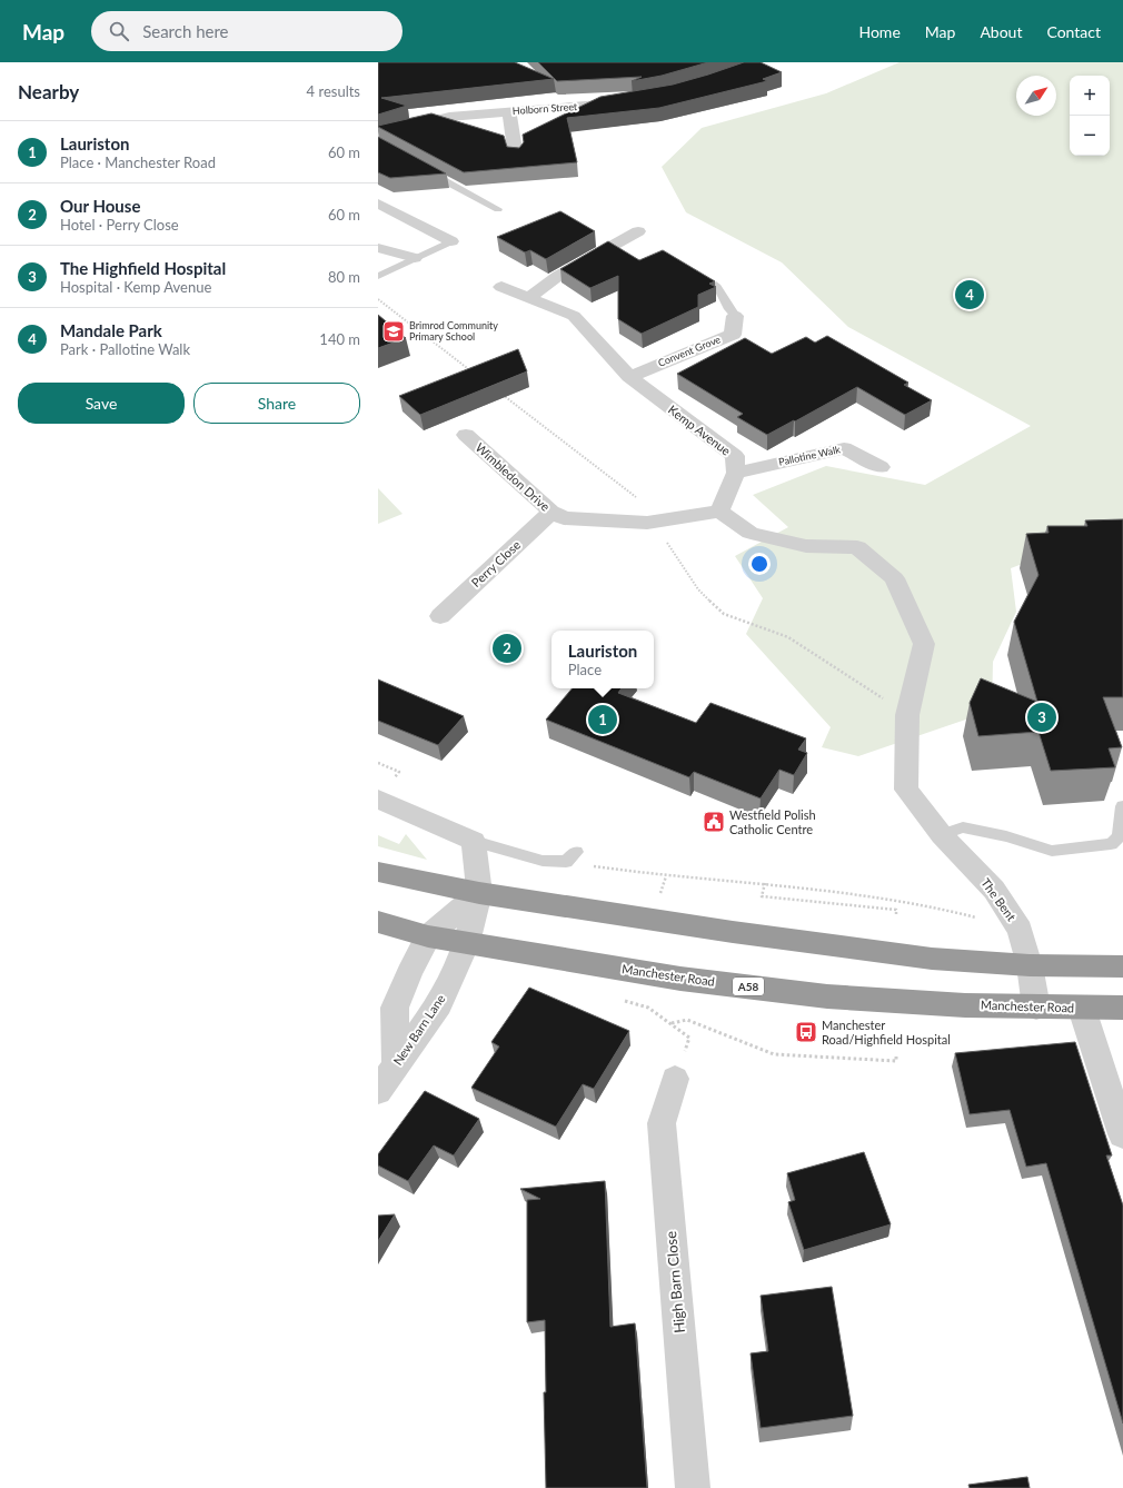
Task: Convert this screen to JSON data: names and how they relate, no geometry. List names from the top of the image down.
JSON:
{
  "streets": {
    "highway": ["Manchester Road", "A58"],
    "street": [
      "Holborn Street",
      "Convent Grove",
      "Kemp Avenue",
      "Pallotine Walk",
      "Wimbledon Drive",
      "Perry Close",
      "The Bent",
      "New Barn Lane",
      "High Barn Close"
    ]
  },
  "crossings": [
    ["Convent Grove", "Kemp Avenue"],
    ["Kemp Avenue", "Pallotine Walk"],
    ["Kemp Avenue", "Wimbledon Drive"],
    ["Kemp Avenue", "The Bent"],
    ["Wimbledon Drive", "Perry Close"],
    ["Wimbledon Drive", "The Bent"],
    ["The Bent", "Manchester Road"],
    ["Manchester Road", "New Barn Lane"]
  ],
  "places": {
    "school or university": ["Brimrod Community Primary School"],
    "public building": ["Westfield Polish Catholic Centre"],
    "bus stop": ["Manchester Road/Highfield Hospital"]
  },
  "north": "top right",
  "page": {
    "header": "Map",
    "search": "Search here",
    "nav": [
      "Home",
      "Map",
      "About",
      "Contact"
    ],
    "heading": ["Nearby", "4 results"],
    "map_buttons": ["+", "−"],
    "list": [
      {
        "mark": "1",
        "name": "Lauriston",
        "note": "Place · Manchester Road",
        "value": "60 m"
      },
      {
        "mark": "2",
        "name": "Our House",
        "note": "Hotel · Perry Close",
        "value": "60 m"
      },
      {
        "mark": "3",
        "name": "The Highfield Hospital",
        "note": "Hospital · Kemp Avenue",
        "value": "80 m"
      },
      {
        "mark": "4",
        "name": "Mandale Park",
        "note": "Park · Pallotine Walk",
        "value": "140 m"
      }
    ],
    "pins": [
      "4",
      "2",
      "3",
      "1"
    ],
    "buttons": ["Save", "Share"],
    "popup": ["Lauriston", "Place"]
  }
}
